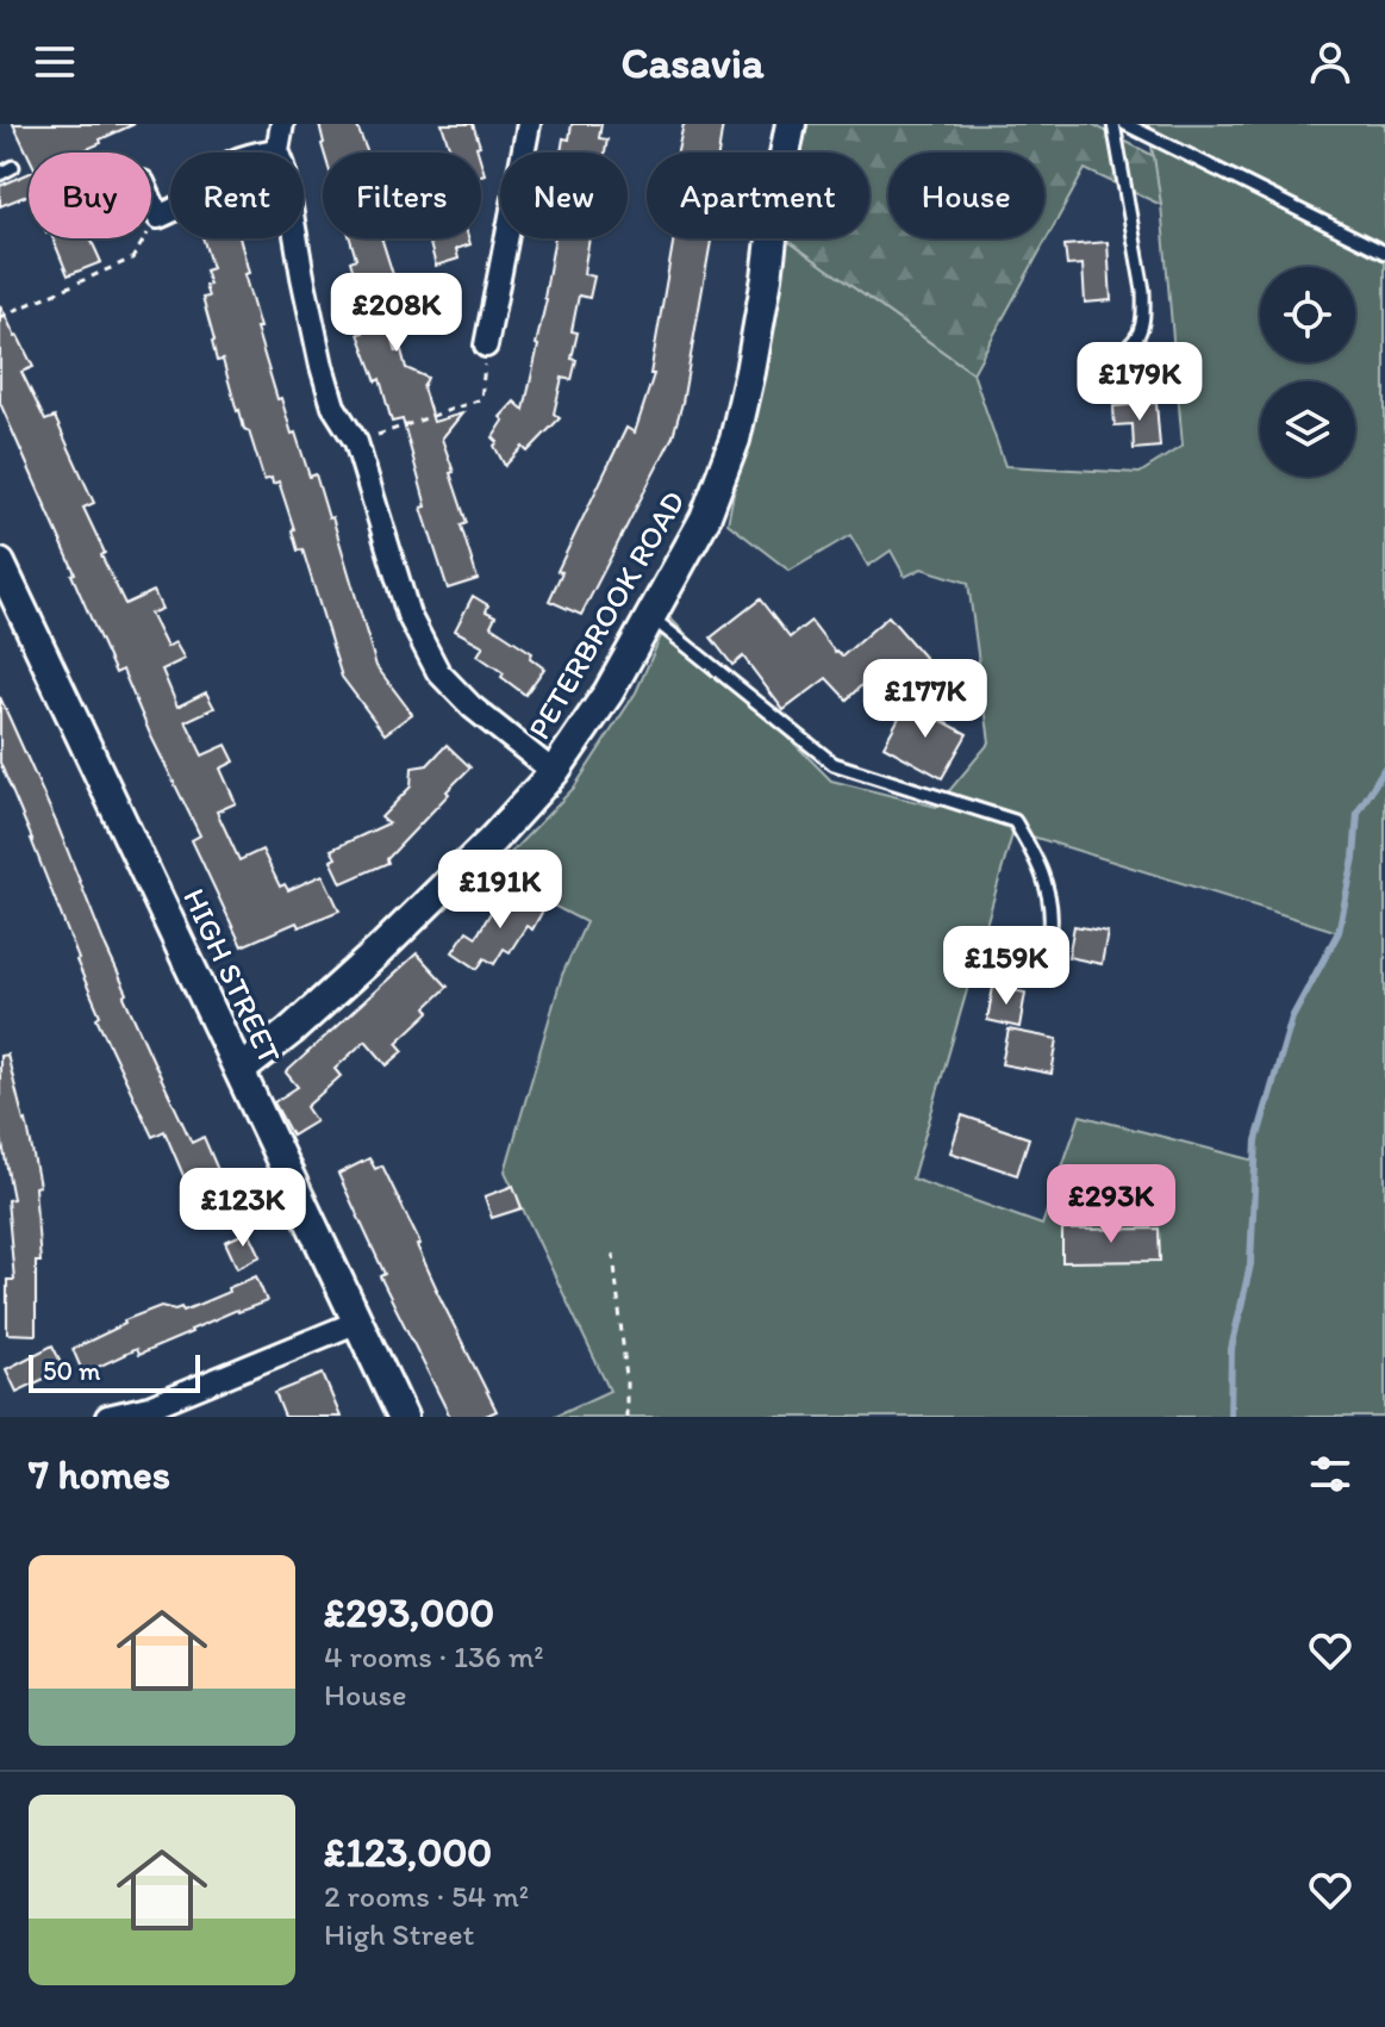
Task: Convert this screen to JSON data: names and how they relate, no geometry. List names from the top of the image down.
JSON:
{
  "streets": {
    "street": ["PETERBROOK ROAD", "HIGH STREET"]
  },
  "crossings": [
    ["PETERBROOK ROAD", "HIGH STREET"]
  ],
  "scale_bar": "50 m",
  "page": {
    "header": "Casavia",
    "chip": [
      "Buy",
      "Rent",
      "Filters",
      "New",
      "Apartment",
      "House"
    ],
    "price": [
      "£208K",
      "£179K",
      "£177K",
      "£191K",
      "£159K",
      "£293K",
      "£123K"
    ],
    "scale": "50 m",
    "heading": "7 homes",
    "list": [
      {
        "name": "£293,000",
        "note": "4 rooms · 136 m² · House"
      },
      {
        "name": "£123,000",
        "note": "2 rooms · 54 m² · High Street"
      }
    ]
  }
}
